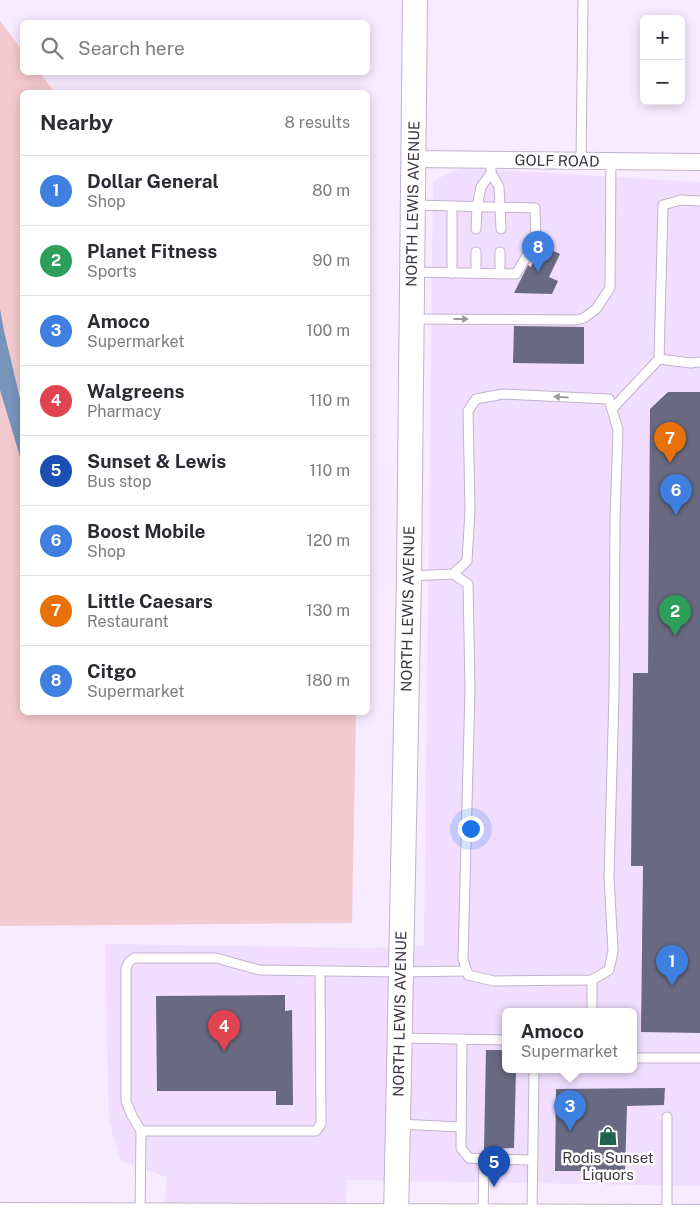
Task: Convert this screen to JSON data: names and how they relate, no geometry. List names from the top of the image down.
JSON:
{
  "streets": {
    "main road": ["NORTH LEWIS AVENUE"],
    "street": ["GOLF ROAD"]
  },
  "crossings": [
    ["GOLF ROAD", "NORTH LEWIS AVENUE"]
  ],
  "places": {
    "shop": ["Rodis Sunset Liquors"]
  },
  "page": {
    "map_buttons": ["+", "−"],
    "search": "Search here",
    "heading": ["Nearby", "8 results"],
    "list": [
      {
        "mark": "1",
        "name": "Dollar General",
        "note": "Shop",
        "value": "80 m"
      },
      {
        "mark": "2",
        "name": "Planet Fitness",
        "note": "Sports",
        "value": "90 m"
      },
      {
        "mark": "3",
        "name": "Amoco",
        "note": "Supermarket",
        "value": "100 m"
      },
      {
        "mark": "4",
        "name": "Walgreens",
        "note": "Pharmacy",
        "value": "110 m"
      },
      {
        "mark": "5",
        "name": "Sunset & Lewis",
        "note": "Bus stop",
        "value": "110 m"
      },
      {
        "mark": "6",
        "name": "Boost Mobile",
        "note": "Shop",
        "value": "120 m"
      },
      {
        "mark": "7",
        "name": "Little Caesars",
        "note": "Restaurant",
        "value": "130 m"
      },
      {
        "mark": "8",
        "name": "Citgo",
        "note": "Supermarket",
        "value": "180 m"
      }
    ],
    "pins": [
      "8",
      "7",
      "6",
      "2",
      "1",
      "4",
      "3",
      "5"
    ],
    "popup": ["Amoco", "Supermarket"]
  }
}
